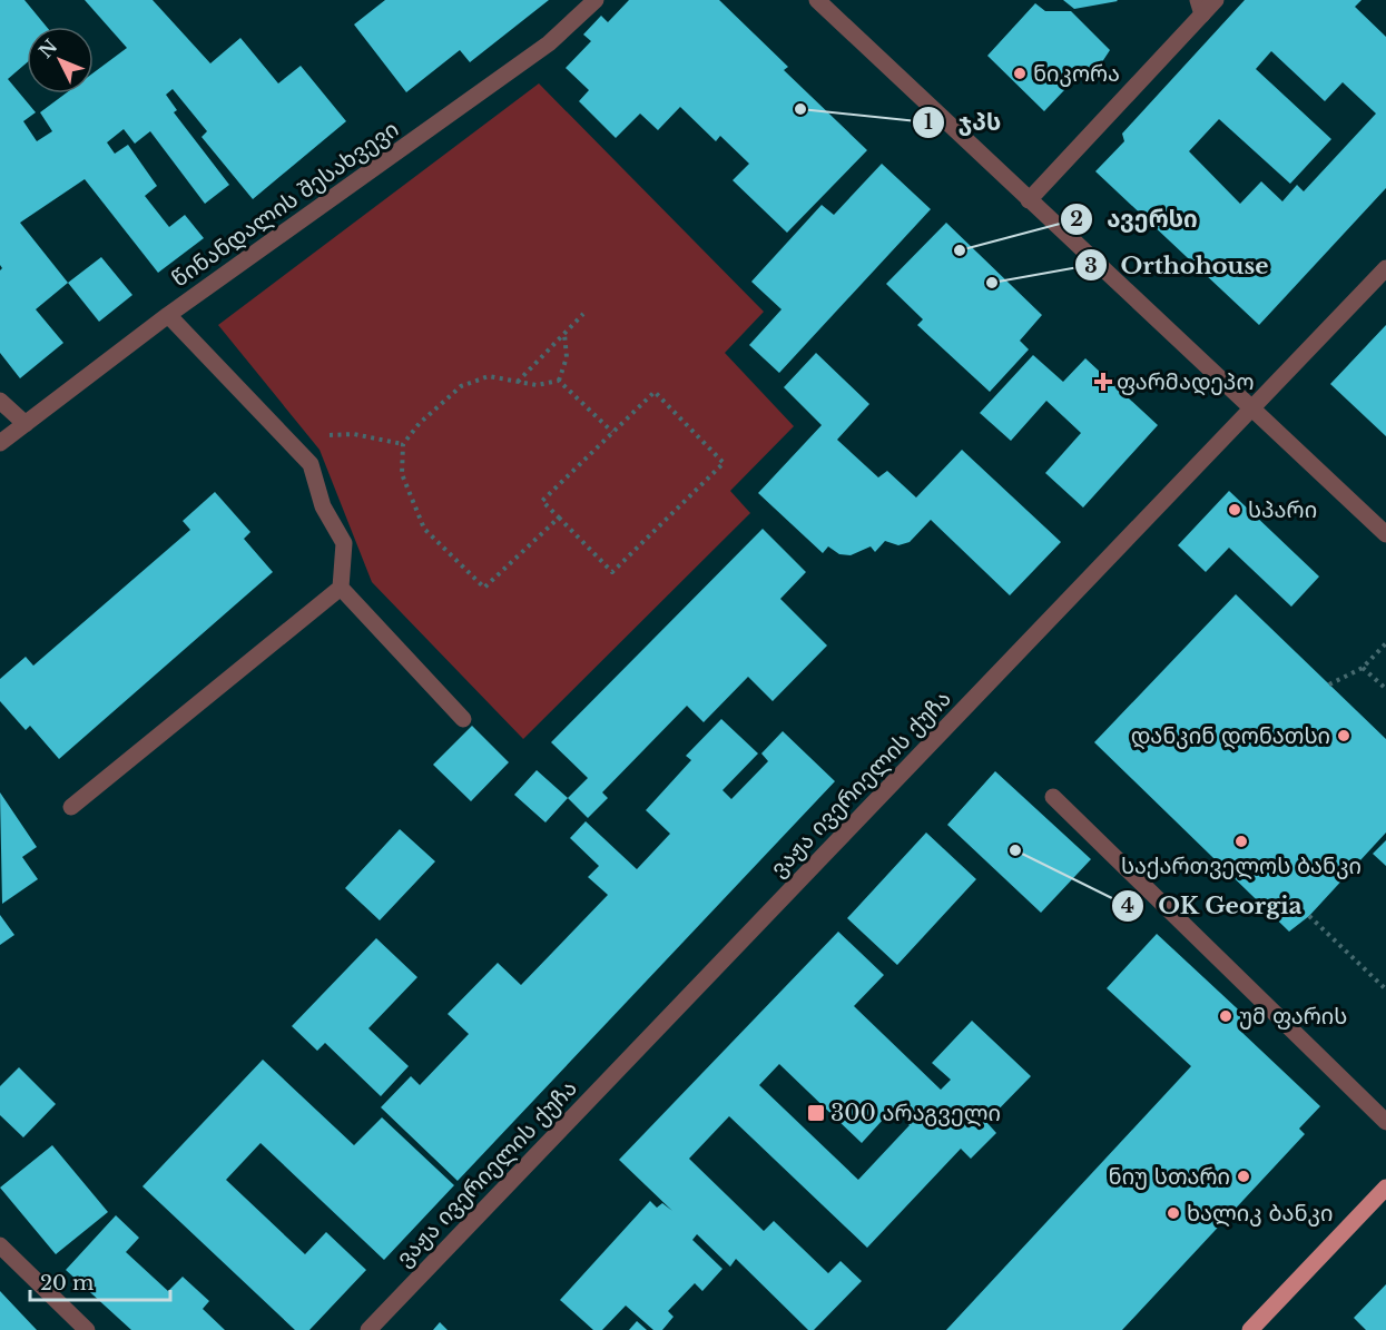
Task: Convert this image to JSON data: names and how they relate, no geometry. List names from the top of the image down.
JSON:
{
  "streets": {
    "street": ["წინანდალის შესახვევი", "ვაჟა ივერიელის ქუჩა"]
  },
  "places": {
    "other": [
      "ნიკორა",
      "ჯპს",
      "ავერსი",
      "Orthohouse",
      "სპარი",
      "დანკინ დონათსი",
      "საქართველოს ბანკი",
      "OK Georgia",
      "უმ ფარის",
      "ნიუ სთარი",
      "ხალიკ ბანკი"
    ],
    "health": ["ფარმადეპო"],
    "transit": ["300 არაგველი"]
  },
  "scale_bar": "20 m",
  "north": "top left"
}
